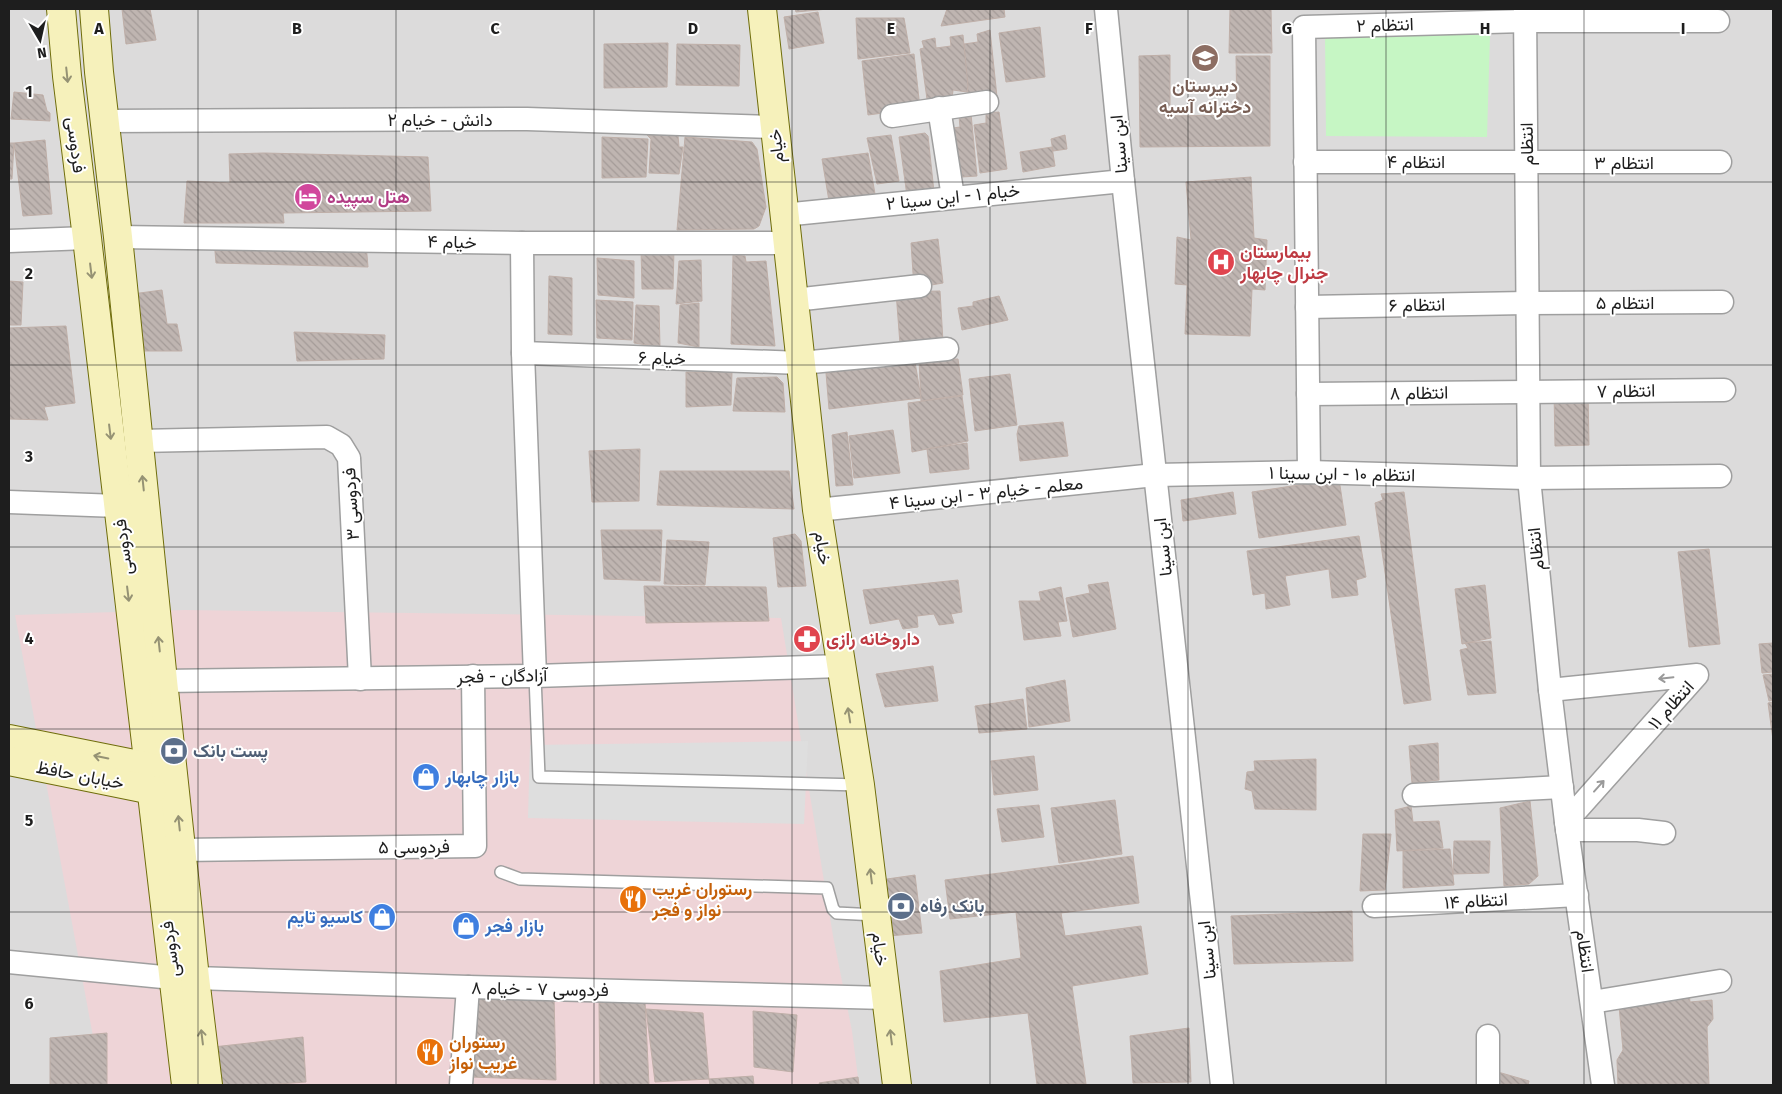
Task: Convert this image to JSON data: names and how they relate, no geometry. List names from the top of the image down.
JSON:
{
  "streets": {
    "street": [
      "انتظام ۲",
      "دانش - خیام ۲",
      "ابن سینا",
      "انتظام",
      "فردوسی",
      "خیام",
      "انتظام ۴",
      "انتظام ۳",
      "خیام ۱ - این سینا ۲",
      "خیام ۴",
      "انتظام ۵",
      "انتظام ۶",
      "خیام ۶",
      "انتظام ۷",
      "انتظام ۸",
      "انتظام ۱۰ - ابن سینا ۱",
      "معلم - خیام ۳ - ابن سینا ۴",
      "فردوسی ۳",
      "آزادگان - فجر",
      "انتظام ۱۱",
      "خیابان حافظ",
      "فردوسی ۵",
      "انتظام ۱۴",
      "فردوسی ۷ - خیام ۸"
    ]
  },
  "crossings": [
    ["انتظام ۲", "انتظام"],
    ["انتظام ۲", "انتظام ۴"],
    ["دانش - خیام ۲", "فردوسی"],
    ["دانش - خیام ۲", "خیام"],
    ["ابن سینا", "خیام ۱ - این سینا ۲"],
    ["ابن سینا", "انتظام ۱۰ - ابن سینا ۱"],
    ["ابن سینا", "معلم - خیام ۳ - ابن سینا ۴"],
    ["انتظام", "انتظام ۴"],
    ["انتظام", "انتظام ۳"],
    ["انتظام", "انتظام ۵"],
    ["انتظام", "انتظام ۶"],
    ["انتظام", "انتظام ۷"],
    ["انتظام", "انتظام ۸"],
    ["انتظام", "انتظام ۱۰ - ابن سینا ۱"],
    ["انتظام", "انتظام ۱۱"],
    ["انتظام", "انتظام ۱۴"],
    ["فردوسی", "خیام ۴"],
    ["فردوسی", "فردوسی ۳"],
    ["فردوسی", "آزادگان - فجر"],
    ["فردوسی", "خیابان حافظ"],
    ["فردوسی", "فردوسی ۵"],
    ["فردوسی", "فردوسی ۷ - خیام ۸"],
    ["خیام", "خیام ۱ - این سینا ۲"],
    ["خیام", "خیام ۴"],
    ["خیام", "خیام ۶"],
    ["خیام", "معلم - خیام ۳ - ابن سینا ۴"],
    ["خیام", "آزادگان - فجر"],
    ["خیام", "فردوسی ۷ - خیام ۸"],
    ["انتظام ۴", "انتظام ۳"],
    ["انتظام ۵", "انتظام ۶"],
    ["انتظام ۷", "انتظام ۸"],
    ["انتظام ۱۰ - ابن سینا ۱", "معلم - خیام ۳ - ابن سینا ۴"],
    ["فردوسی ۳", "آزادگان - فجر"],
    ["آزادگان - فجر", "فردوسی ۵"]
  ],
  "places": {
    "school or university": ["دبیرستان دخترانه آسیه"],
    "hotel": ["هتل سپیده"],
    "hospital": ["بیمارستان جنرال چابهار"],
    "pharmacy": ["داروخانه رازی"],
    "bank": ["پست بانک", "بانک رفاه"],
    "shop": ["بازار چابهار", "کاسیو تایم", "بازار فجر"],
    "restaurant": ["رستوران غریب نواز و فجر", "رستوران غریب نواز"]
  },
  "north": "bottom",
  "grid": {
    "columns": [
      "A",
      "B",
      "C",
      "D",
      "E",
      "F",
      "G",
      "H",
      "I"
    ],
    "rows": [
      "1",
      "2",
      "3",
      "4",
      "5",
      "6"
    ]
  }
}
